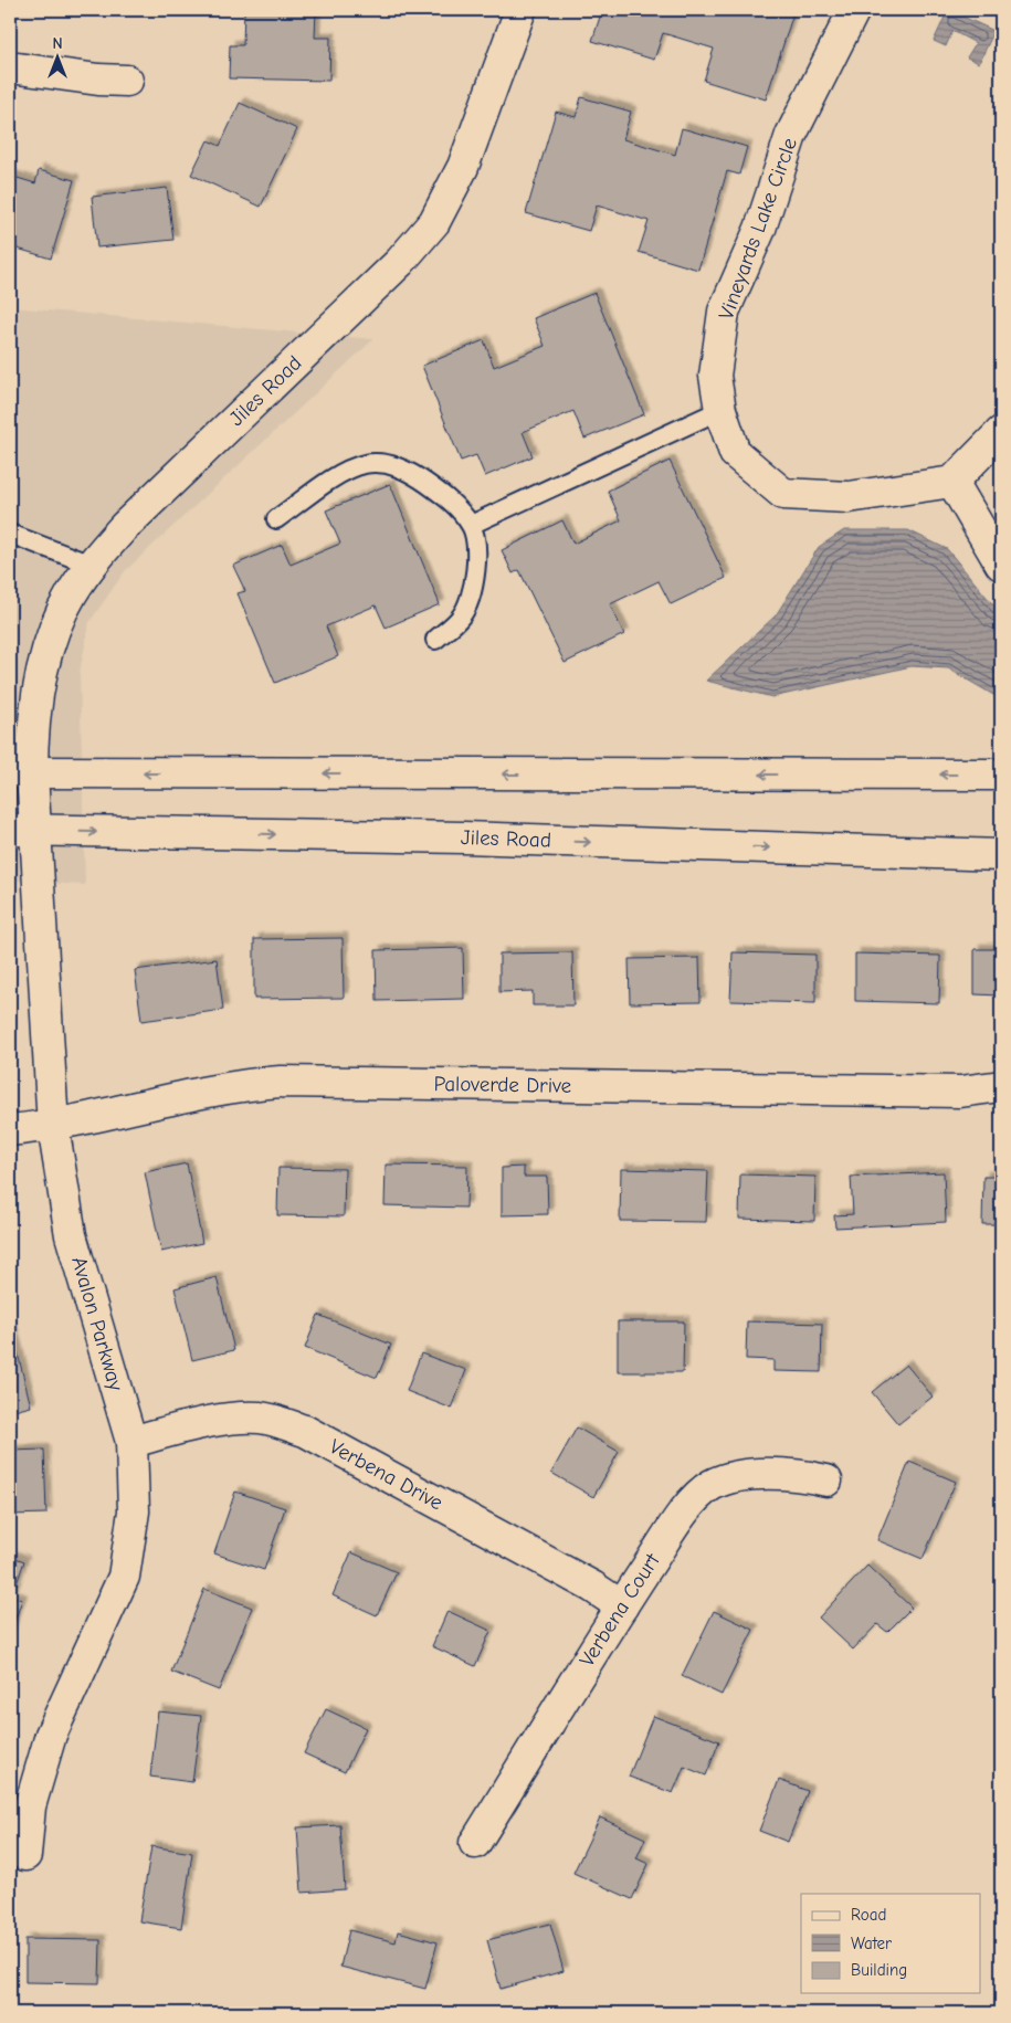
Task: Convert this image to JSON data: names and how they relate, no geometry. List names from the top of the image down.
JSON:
{
  "streets": {
    "street": [
      "Vineyards Lake Circle",
      "Jiles Road",
      "Paloverde Drive",
      "Avalon Parkway",
      "Verbena Drive",
      "Verbena Court"
    ]
  },
  "crossings": [
    ["Jiles Road", "Avalon Parkway"],
    ["Paloverde Drive", "Avalon Parkway"],
    ["Avalon Parkway", "Verbena Drive"],
    ["Verbena Drive", "Verbena Court"]
  ],
  "legend": ["Road", "Water", "Building"],
  "north": "top"
}
